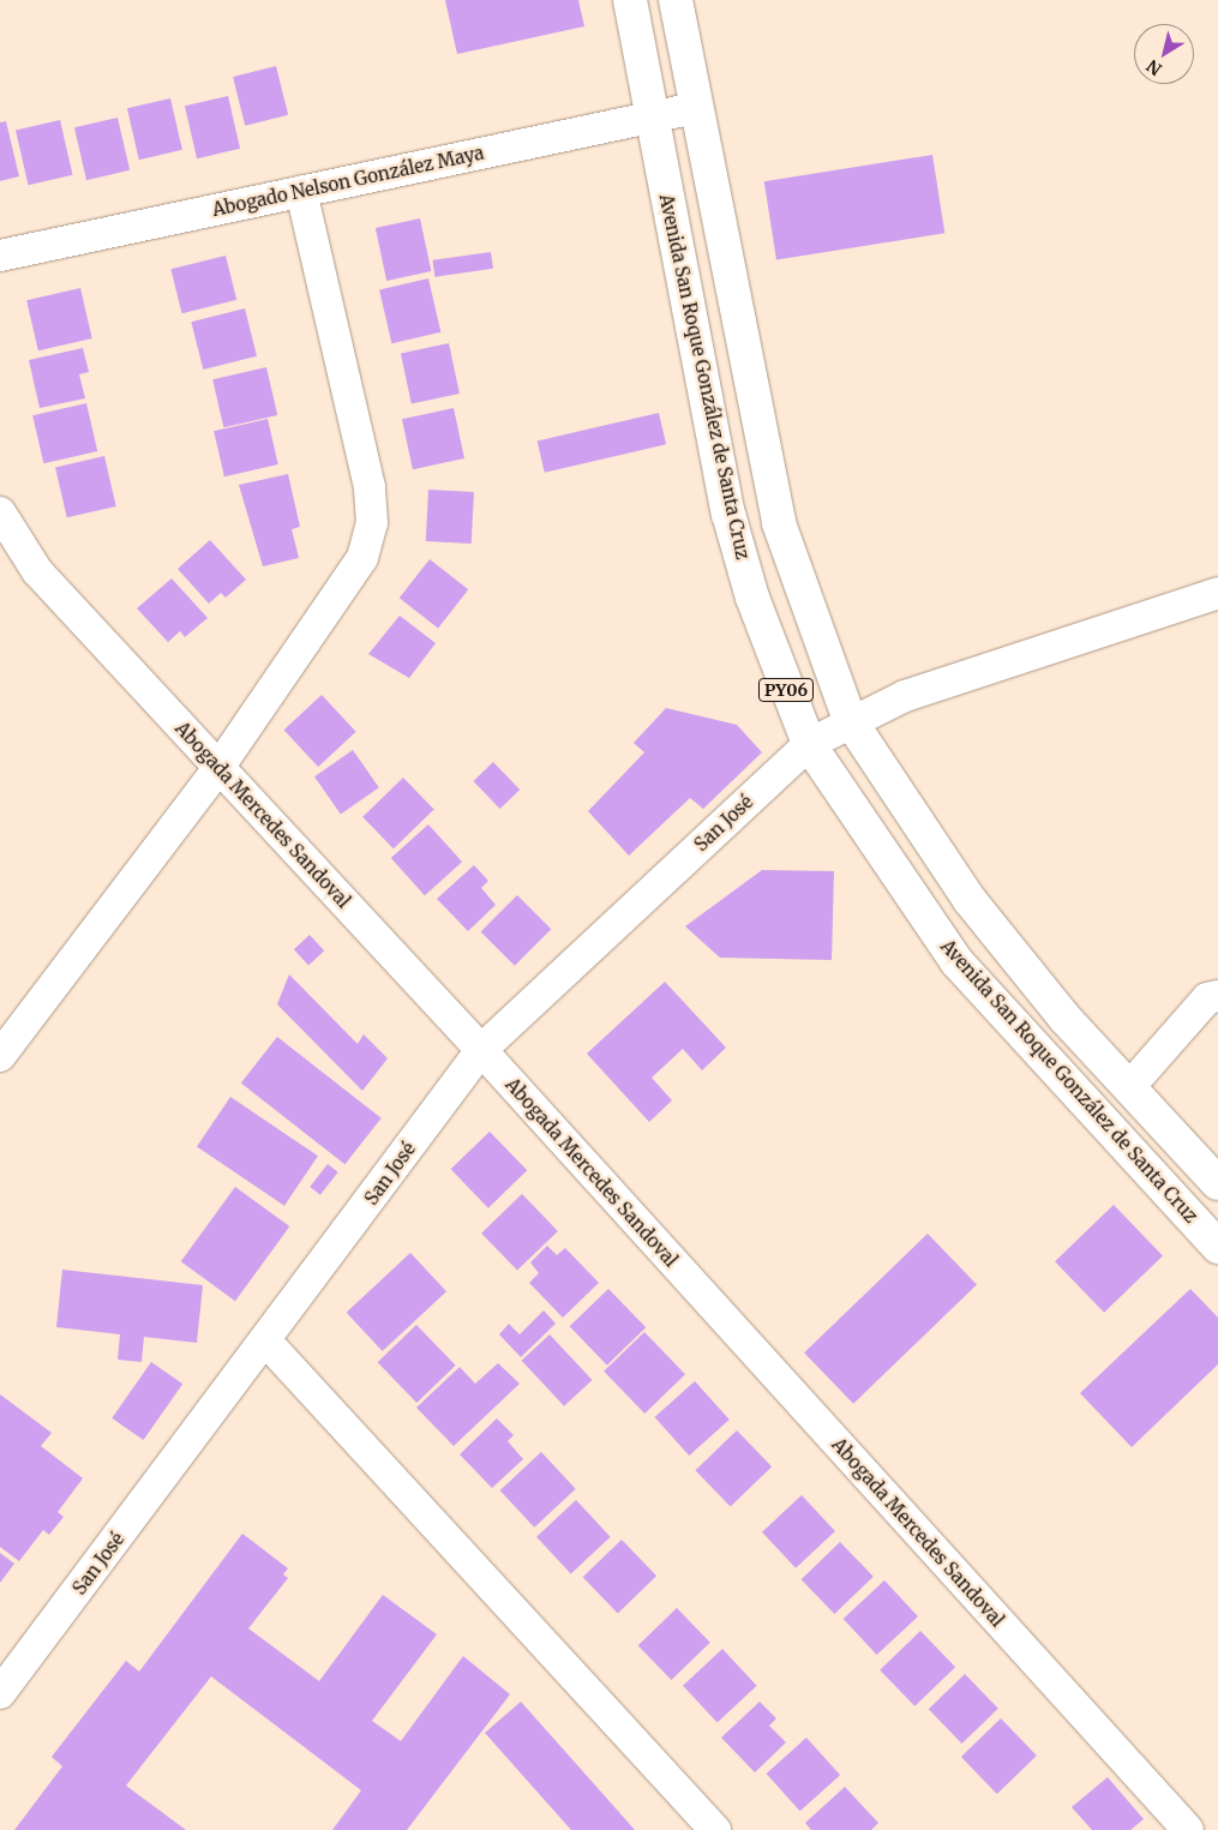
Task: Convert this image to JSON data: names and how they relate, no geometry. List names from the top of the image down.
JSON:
{
  "streets": {
    "highway": ["Avenida San Roque González de Santa Cruz", "PY06"],
    "street": ["Abogado Nelson González Maya", "Abogada Mercedes Sandoval", "San José"]
  },
  "crossings": [
    ["Abogado Nelson González Maya", "Avenida San Roque González de Santa Cruz"],
    ["Abogado Nelson González Maya", "PY06"],
    ["Avenida San Roque González de Santa Cruz", "San José"],
    ["PY06", "San José"],
    ["Abogada Mercedes Sandoval", "San José"]
  ],
  "north": "bottom left"
}
